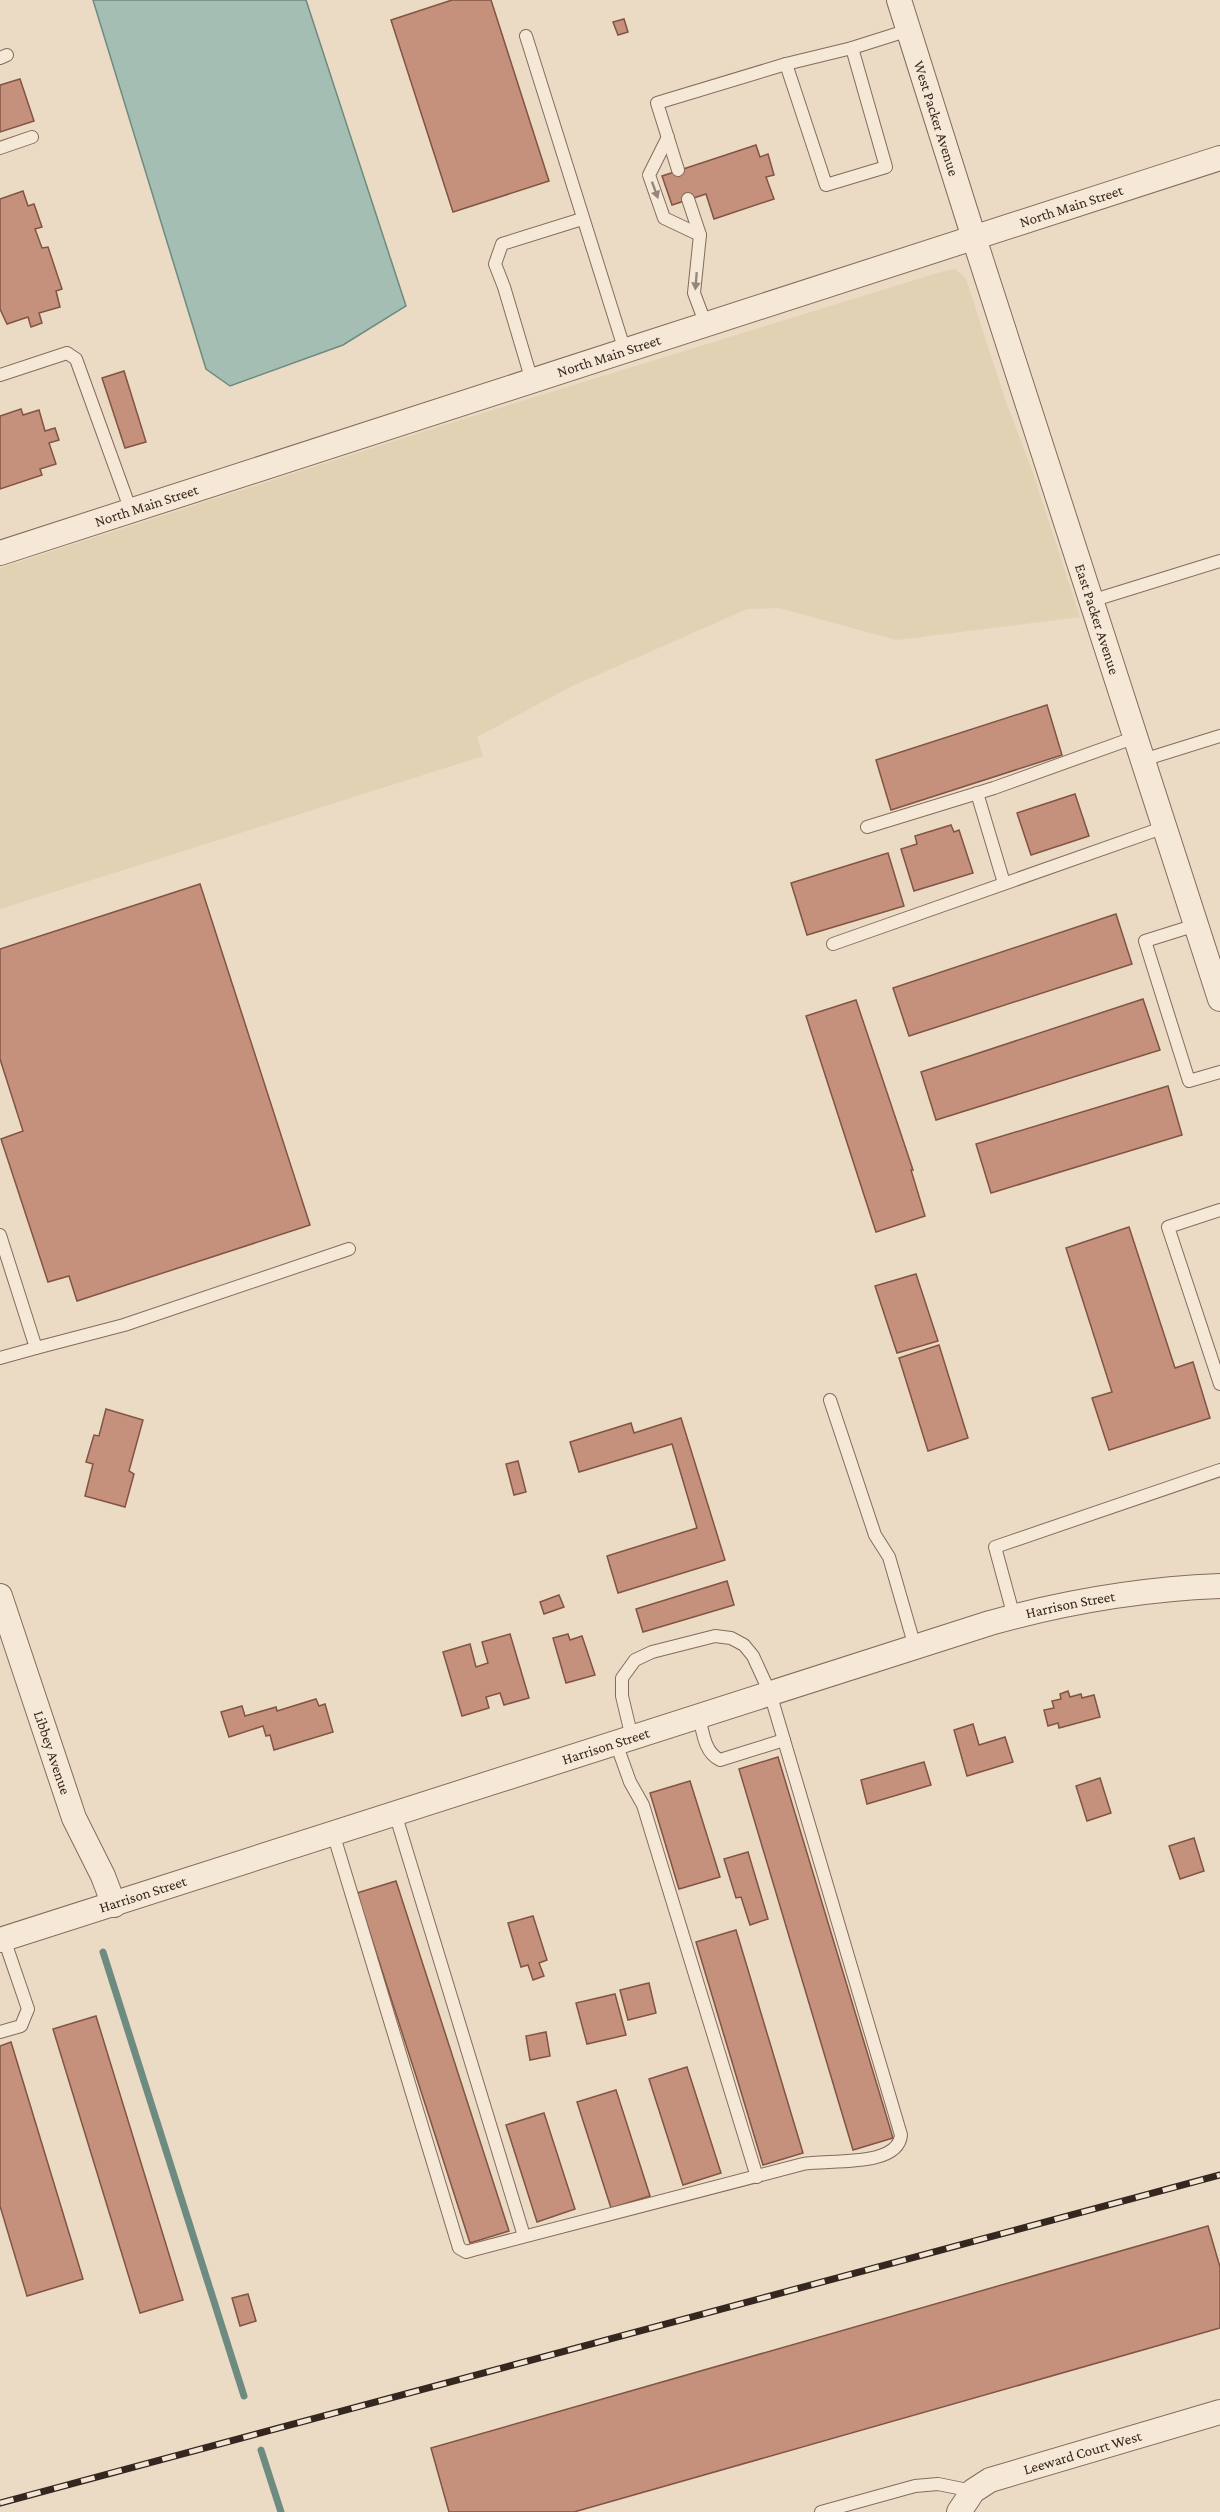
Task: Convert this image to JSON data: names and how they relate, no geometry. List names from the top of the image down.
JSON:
{
  "streets": {
    "street": [
      "West Packer Avenue",
      "North Main Street",
      "East Packer Avenue",
      "Harrison Street",
      "Libbey Avenue",
      "Leeward Court West"
    ]
  },
  "crossings": [
    ["West Packer Avenue", "North Main Street"],
    ["West Packer Avenue", "East Packer Avenue"],
    ["North Main Street", "East Packer Avenue"],
    ["Harrison Street", "Libbey Avenue"]
  ]
}
